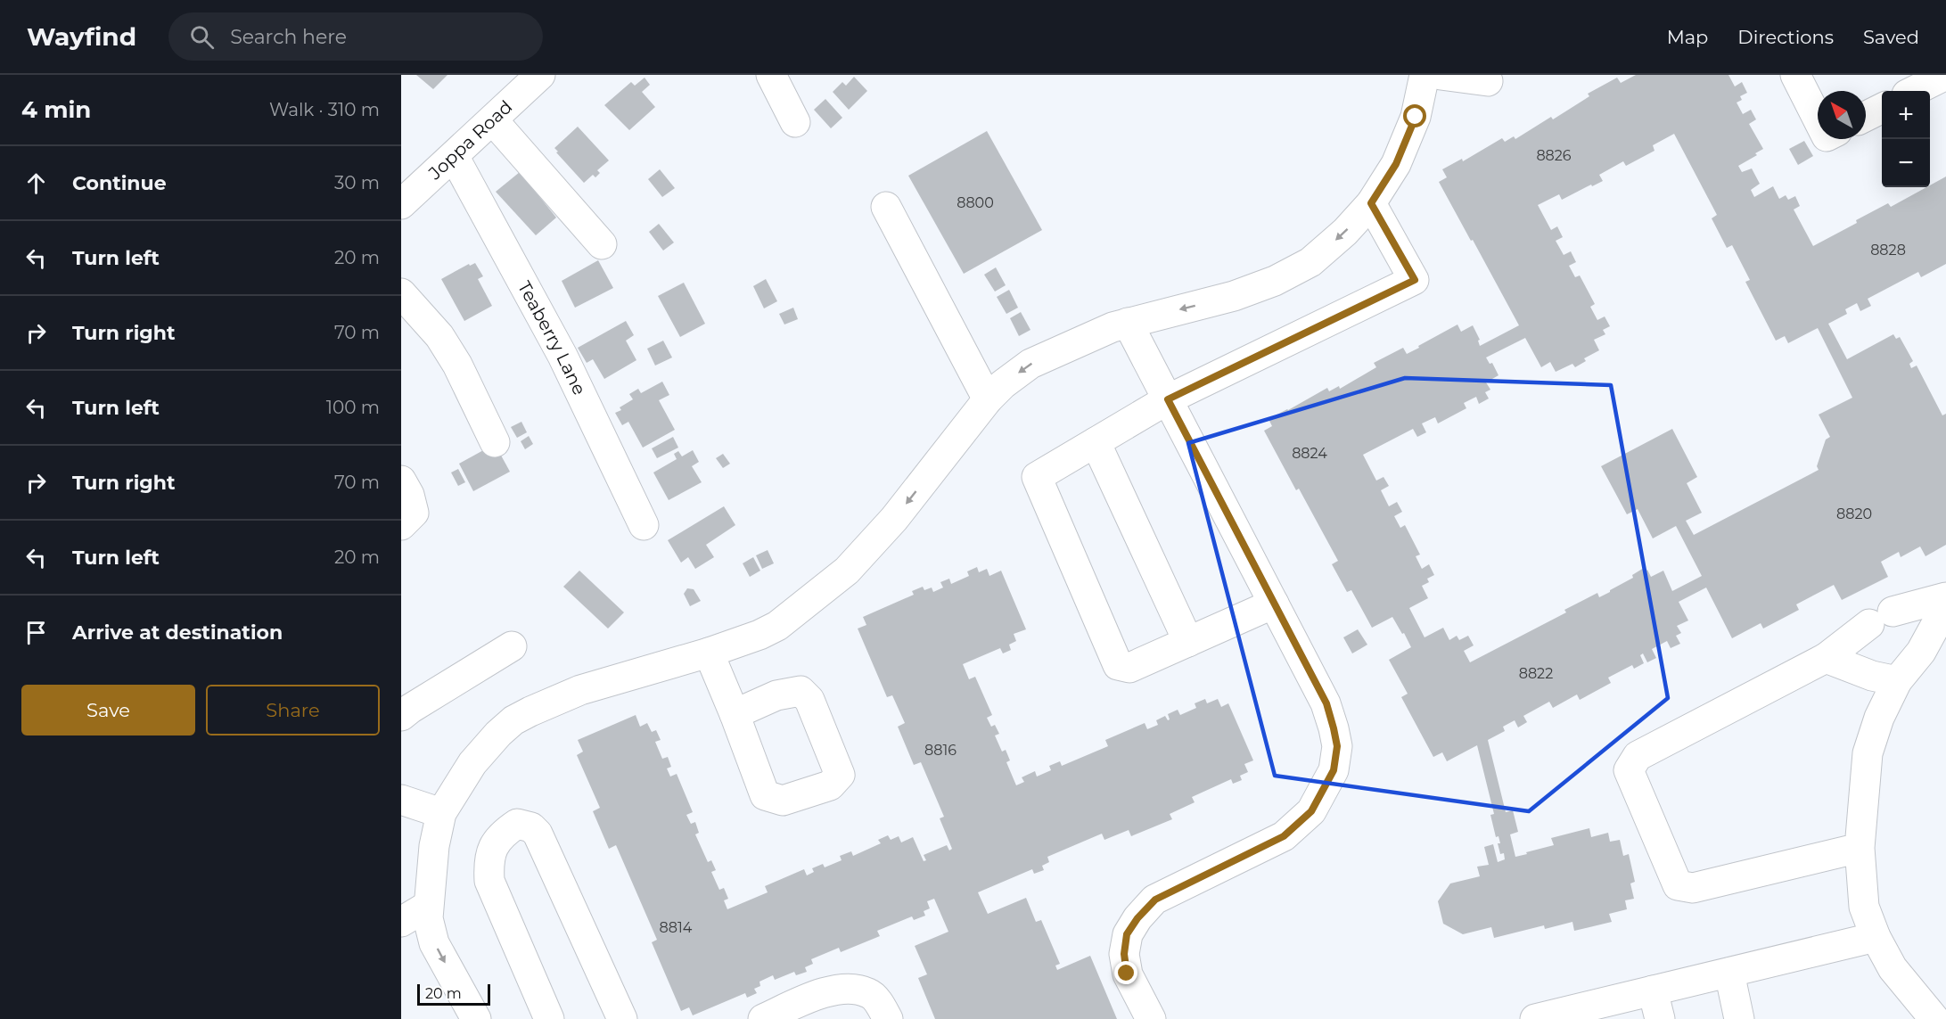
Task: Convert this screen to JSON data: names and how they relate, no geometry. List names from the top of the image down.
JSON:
{
  "streets": {
    "street": ["Joppa Road", "Teaberry Lane"]
  },
  "crossings": [
    ["Joppa Road", "Teaberry Lane"]
  ],
  "house_numbers": [
    "8826",
    "8800",
    "8828",
    "8824",
    "8820",
    "8822",
    "8816",
    "8814"
  ],
  "scale_bar": "20 m",
  "north": "top left",
  "page": {
    "header": "Wayfind",
    "search": "Search here",
    "nav": ["Map", "Directions", "Saved"],
    "heading": ["4 min", "Walk · 310 m"],
    "map_buttons": ["+", "−"],
    "list": [
      ["Continue", "30 m"],
      ["Turn left", "20 m"],
      ["Turn right", "70 m"],
      ["Turn left", "100 m"],
      ["Turn right", "70 m"],
      ["Turn left", "20 m"],
      "Arrive at destination"
    ],
    "buttons": ["Save", "Share"],
    "scale": "20 m"
  }
}
